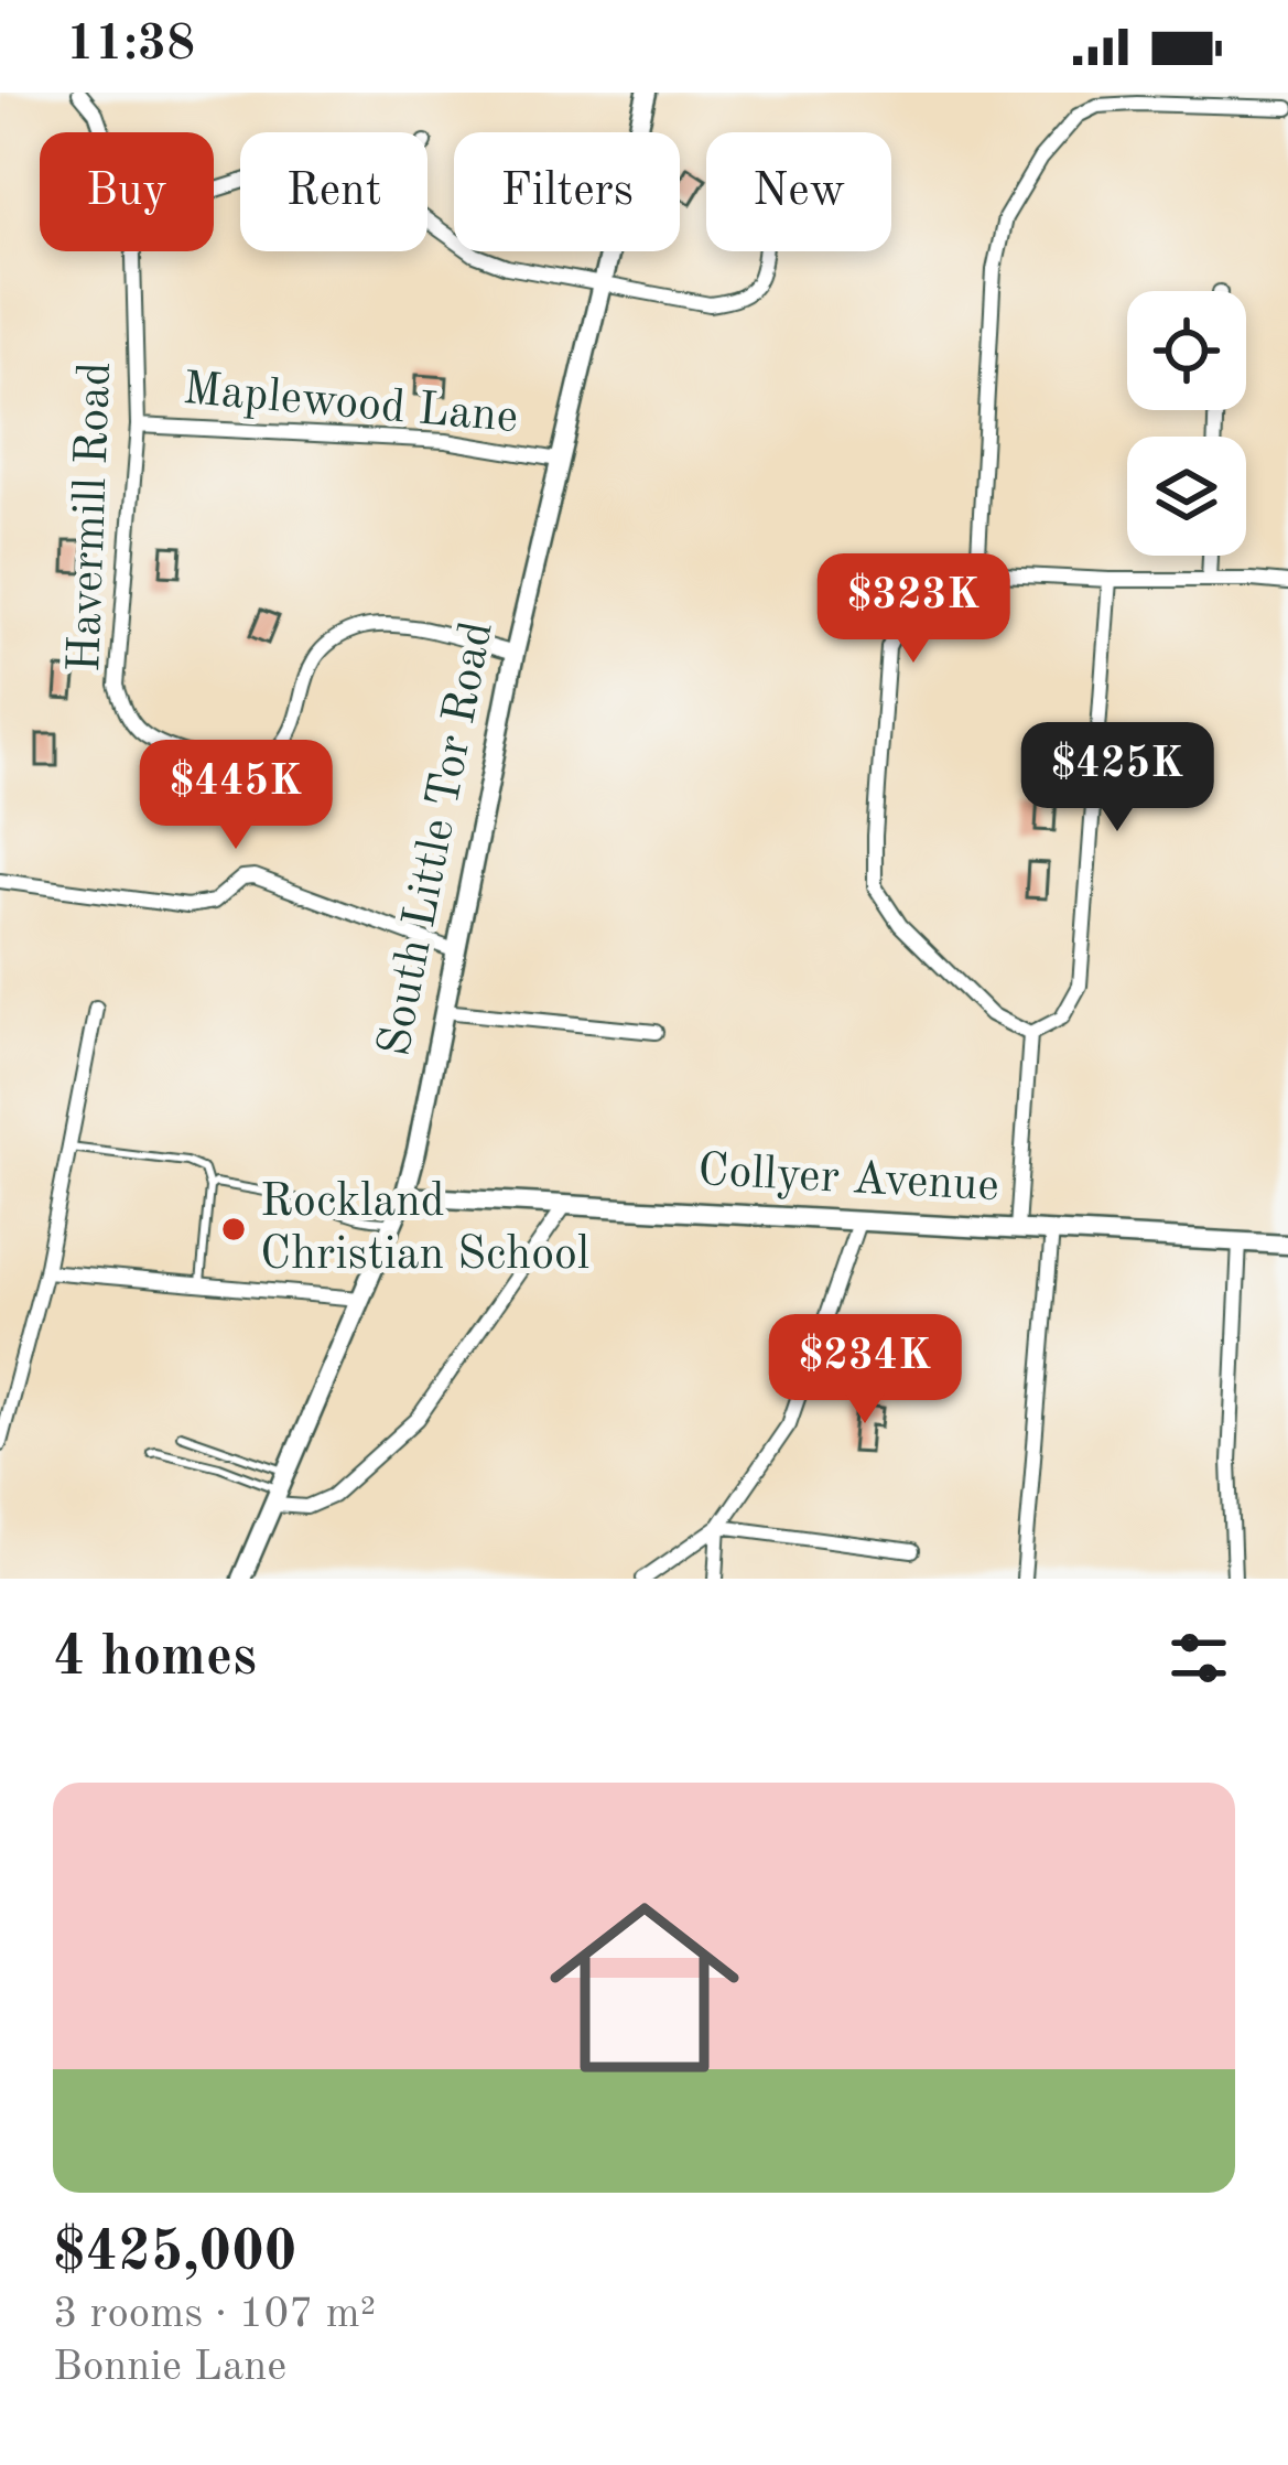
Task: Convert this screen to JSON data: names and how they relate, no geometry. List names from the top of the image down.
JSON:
{
  "streets": {
    "street": [
      "Maplewood Lane",
      "Havermill Road",
      "South Little Tor Road",
      "Collyer Avenue"
    ]
  },
  "crossings": [
    ["Maplewood Lane", "Havermill Road"],
    ["Maplewood Lane", "South Little Tor Road"],
    ["Havermill Road", "South Little Tor Road"],
    ["South Little Tor Road", "Collyer Avenue"]
  ],
  "places": ["Rockland Christian School"],
  "page": {
    "status": "11:38",
    "chip": [
      "Buy",
      "Rent",
      "Filters",
      "New"
    ],
    "price": [
      "$323K",
      "$425K",
      "$445K",
      "$234K"
    ],
    "heading": "4 homes",
    "list": [
      {
        "name": "$425,000",
        "note": "3 rooms · 107 m² · Bonnie Lane"
      }
    ]
  }
}
